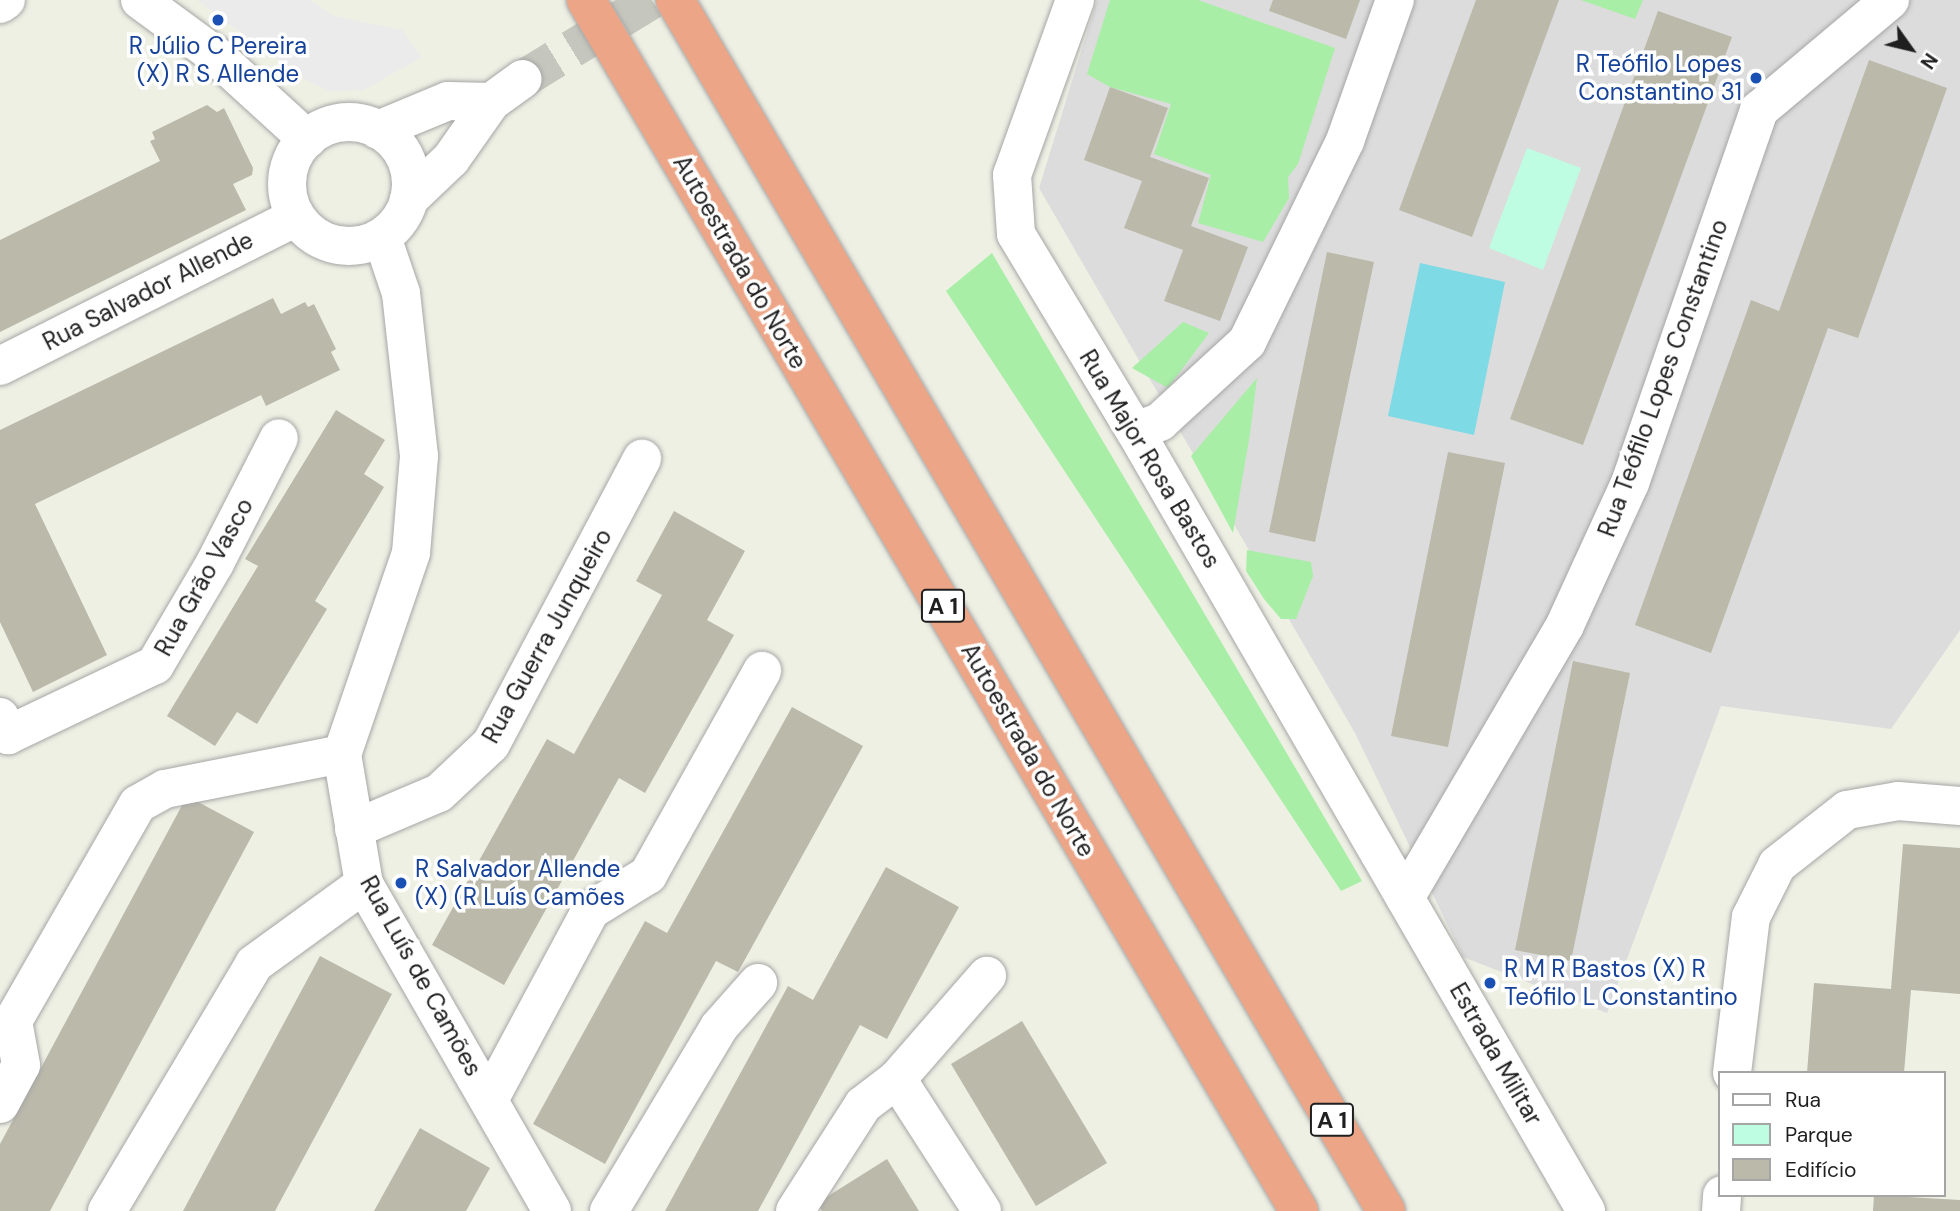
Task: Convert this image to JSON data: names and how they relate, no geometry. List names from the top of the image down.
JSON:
{
  "streets": {
    "highway": ["Autoestrada do Norte", "A 1"],
    "street": [
      "Rua Salvador Allende",
      "Rua Teófilo Lopes Constantino",
      "Rua Major Rosa Bastos",
      "Rua Grão Vasco",
      "Rua Guerra Junqueiro",
      "Rua Luís de Camões",
      "Estrada Militar"
    ]
  },
  "crossings": [
    ["Rua Salvador Allende", "Rua Luís de Camões"],
    ["Rua Teófilo Lopes Constantino", "Rua Major Rosa Bastos"],
    ["Rua Teófilo Lopes Constantino", "Estrada Militar"],
    ["Rua Major Rosa Bastos", "Estrada Militar"],
    ["Rua Guerra Junqueiro", "Rua Luís de Camões"]
  ],
  "places": [
    "R Júlio C Pereira (X) R S Allende",
    "R Teófilo Lopes Constantino 31",
    "R Salvador Allende (X) (R Luís Camões",
    "R M R Bastos (X) R Teófilo L Constantino"
  ],
  "legend": ["Rua", "Parque", "Edifício"],
  "north": "bottom right"
}
